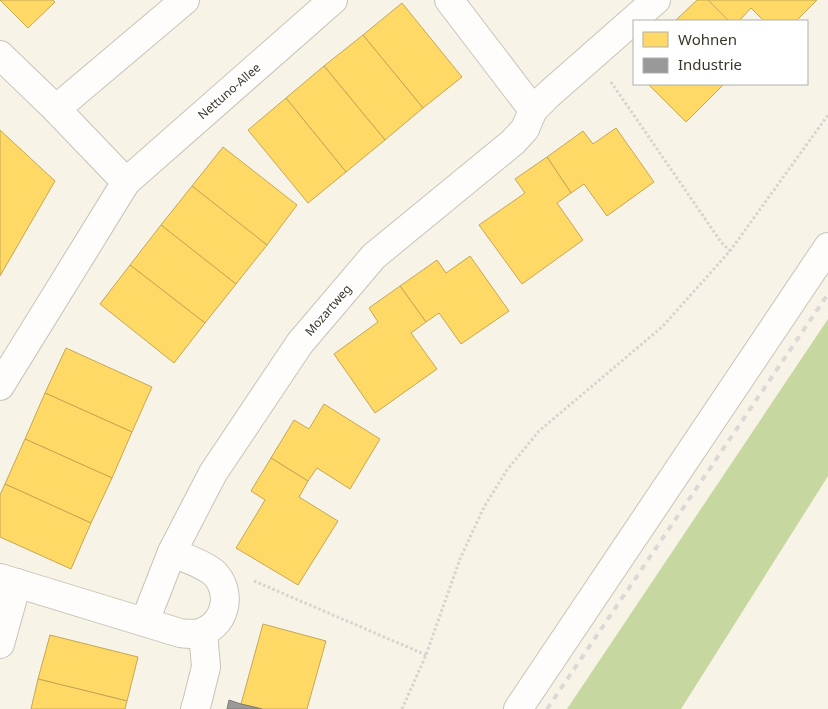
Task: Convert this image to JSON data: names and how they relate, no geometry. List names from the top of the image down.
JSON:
{
  "streets": {
    "street": ["Nettuno-Allee", "Mozartweg"]
  },
  "legend": ["Wohnen", "Industrie"]
}
